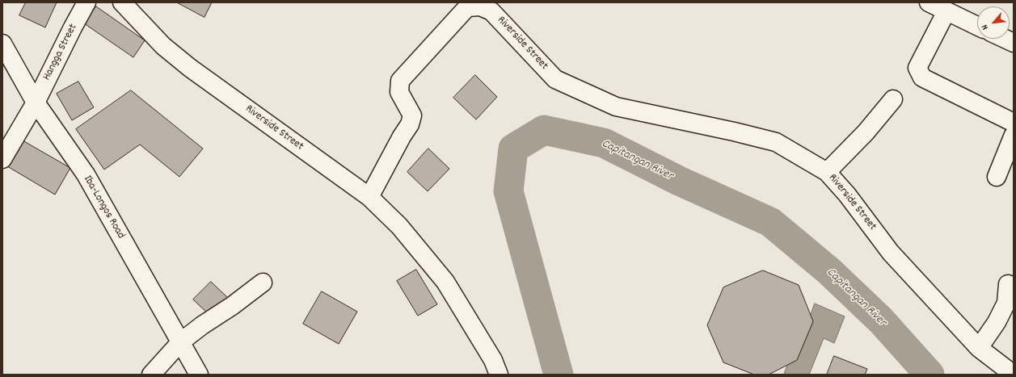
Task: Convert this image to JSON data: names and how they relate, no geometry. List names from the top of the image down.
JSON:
{
  "streets": {
    "street": ["Riverside Street", "Hangga Street", "Iba-Longos Road"]
  },
  "crossings": [
    ["Hangga Street", "Iba-Longos Road"]
  ],
  "water": ["Capitangan River"],
  "north": "bottom left"
}
